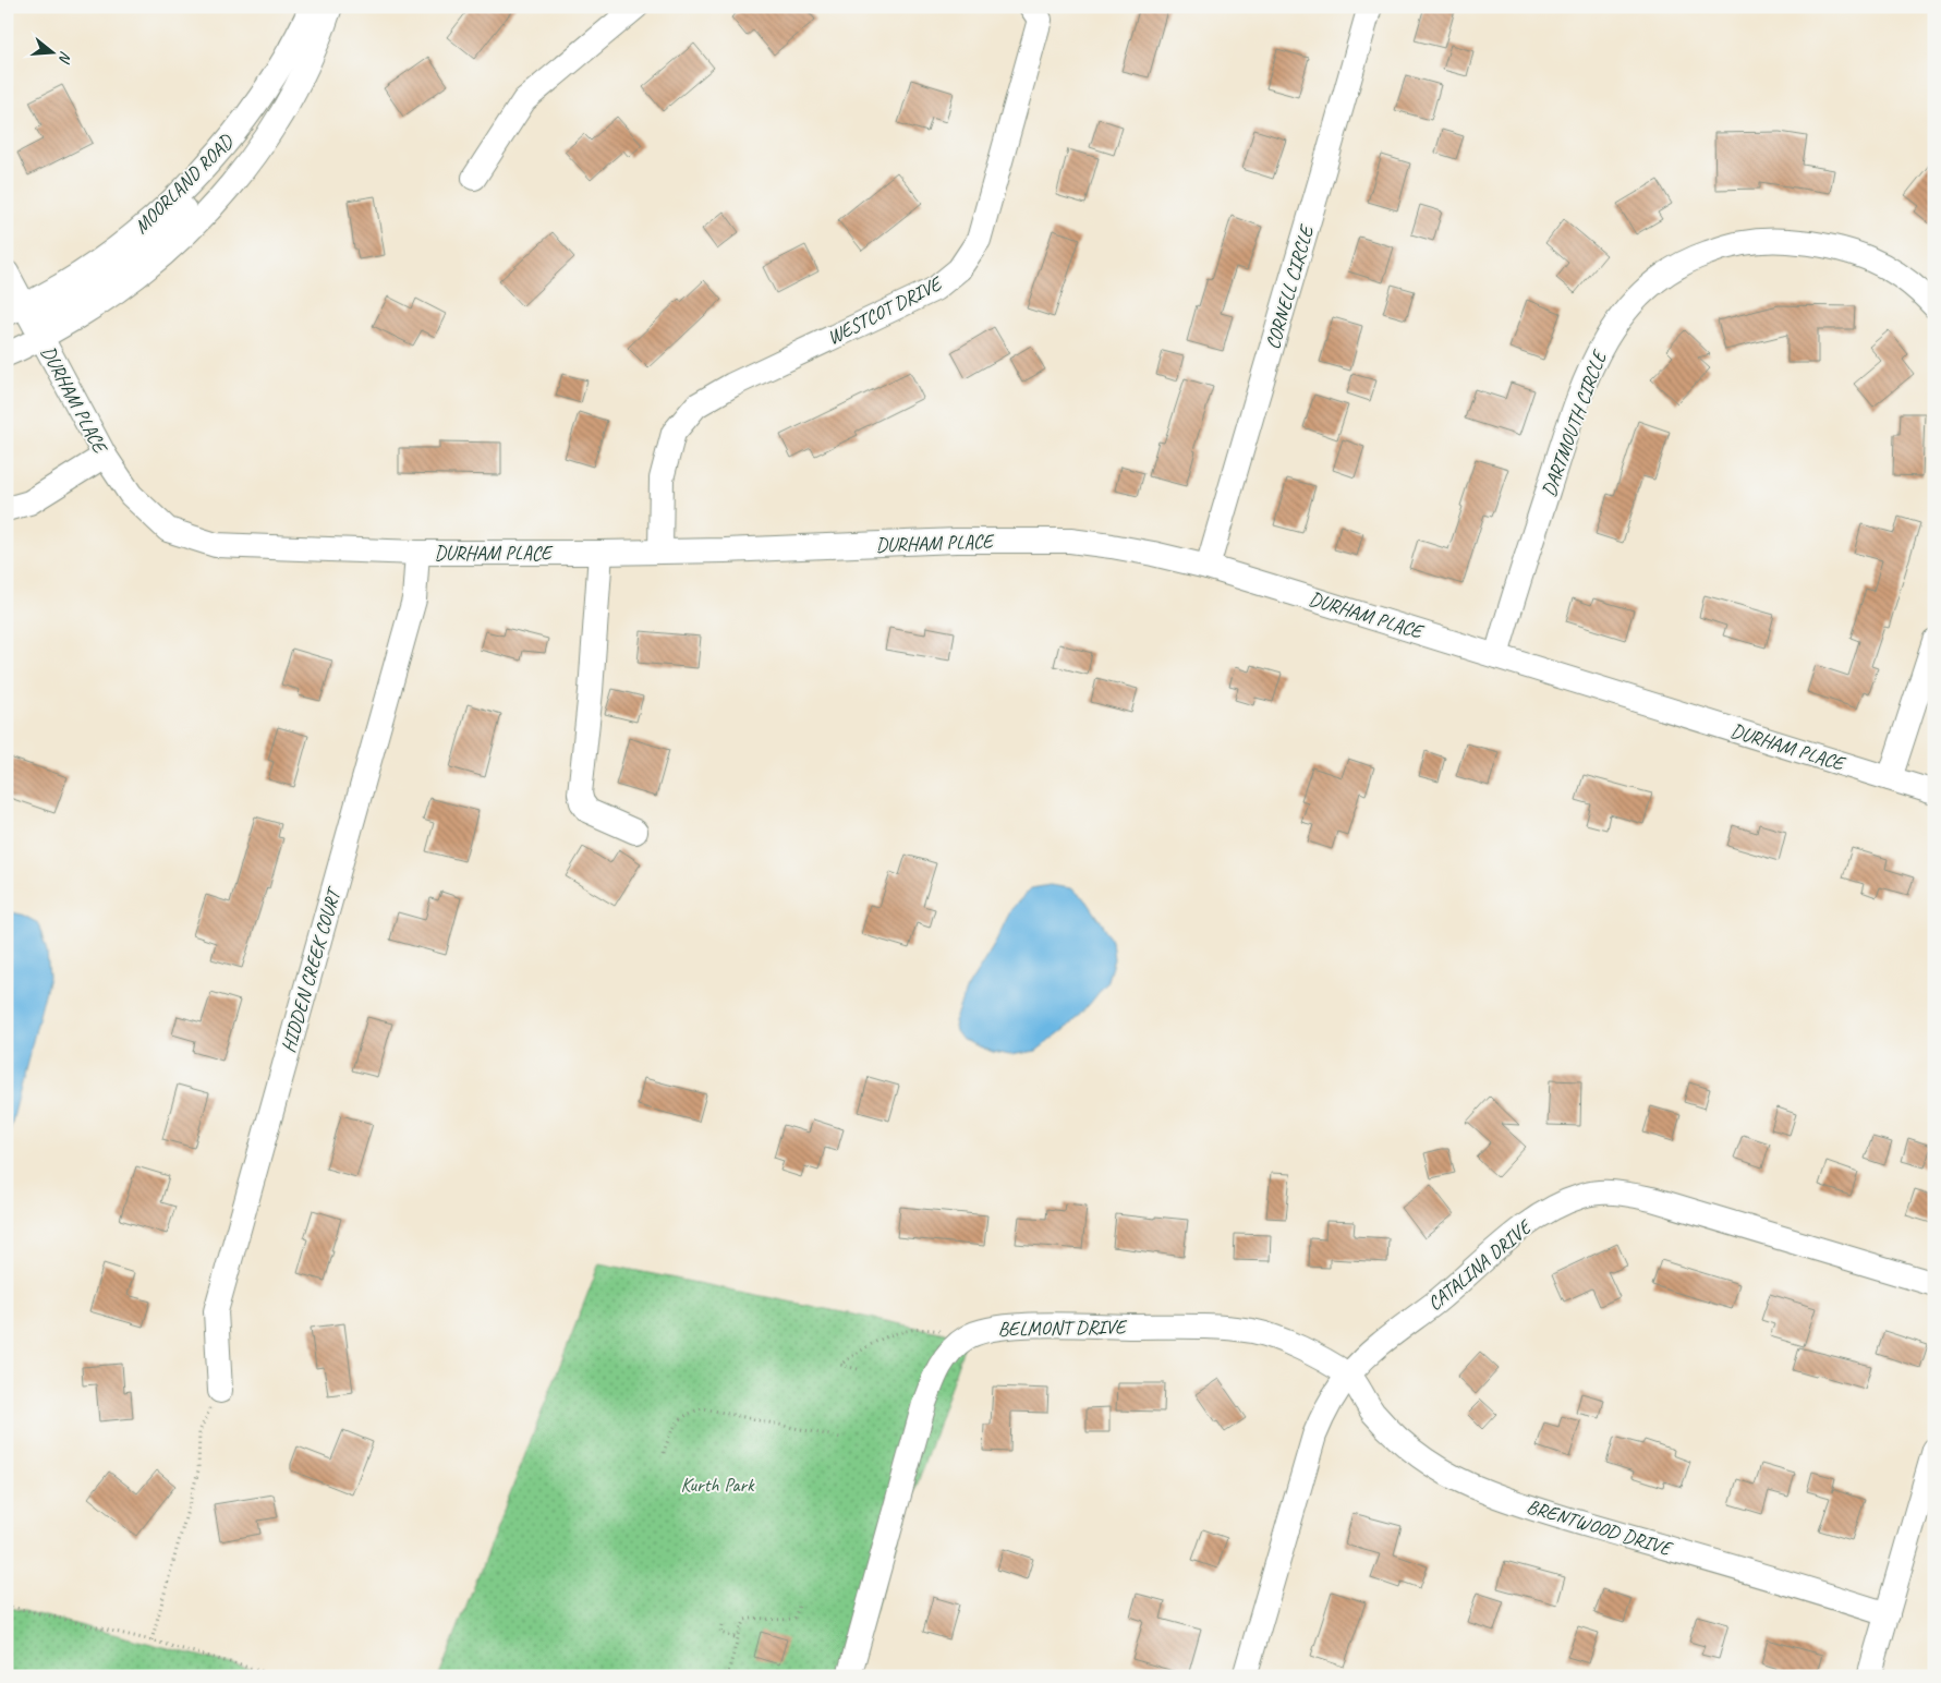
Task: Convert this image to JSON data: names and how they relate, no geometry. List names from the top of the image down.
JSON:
{
  "streets": {
    "street": [
      "MOORLAND ROAD",
      "CORNELL CIRCLE",
      "WESTCOT DRIVE",
      "DURHAM PLACE",
      "DARTMOUTH CIRCLE",
      "HIDDEN CREEK COURT",
      "CATALINA DRIVE",
      "BELMONT DRIVE",
      "BRENTWOOD DRIVE"
    ]
  },
  "crossings": [
    ["MOORLAND ROAD", "DURHAM PLACE"],
    ["CORNELL CIRCLE", "DURHAM PLACE"],
    ["WESTCOT DRIVE", "DURHAM PLACE"],
    ["DURHAM PLACE", "DARTMOUTH CIRCLE"],
    ["DURHAM PLACE", "HIDDEN CREEK COURT"],
    ["CATALINA DRIVE", "BELMONT DRIVE"],
    ["CATALINA DRIVE", "BRENTWOOD DRIVE"],
    ["BELMONT DRIVE", "BRENTWOOD DRIVE"]
  ],
  "parks": ["Kurth Park"],
  "north": "right"
}
